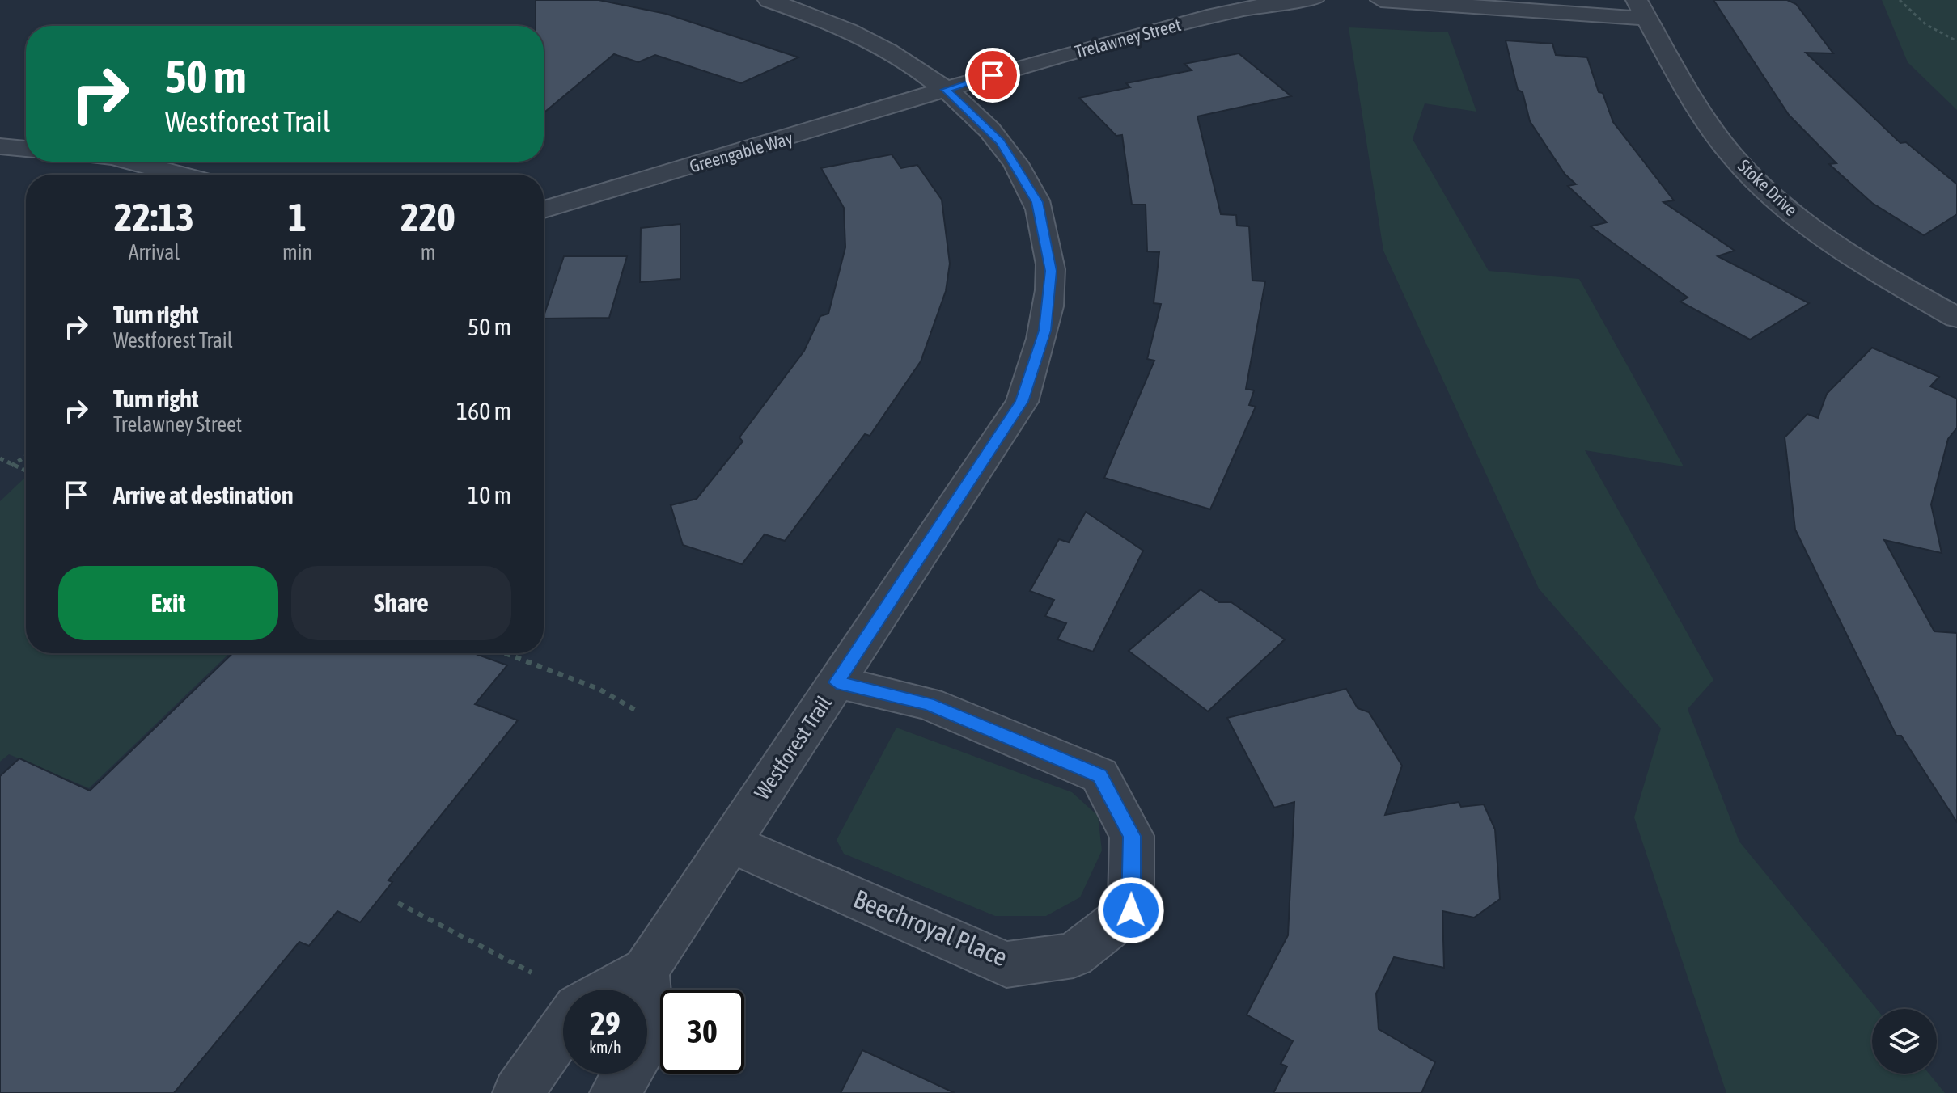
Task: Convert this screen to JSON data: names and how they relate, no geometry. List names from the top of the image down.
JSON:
{
  "streets": {
    "street": [
      "Trelawney Street",
      "Greengable Way",
      "Stoke Drive",
      "Westforest Trail",
      "Beechroyal Place"
    ]
  },
  "crossings": [
    ["Trelawney Street", "Greengable Way"],
    ["Trelawney Street", "Westforest Trail"],
    ["Greengable Way", "Westforest Trail"],
    ["Westforest Trail", "Beechroyal Place"]
  ],
  "page": {
    "turn": ["50 m", "Westforest Trail"],
    "eta": [
      "22:13",
      "Arrival",
      "1",
      "min",
      "220",
      "m"
    ],
    "list": [
      {
        "name": "Turn right",
        "note": "Westforest Trail",
        "value": "50 m"
      },
      {
        "name": "Turn right",
        "note": "Trelawney Street",
        "value": "160 m"
      },
      {
        "name": "Arrive at destination",
        "value": "10 m"
      }
    ],
    "buttons": ["Exit", "Share"],
    "speed": "29 km/h",
    "limit": "30"
  }
}
